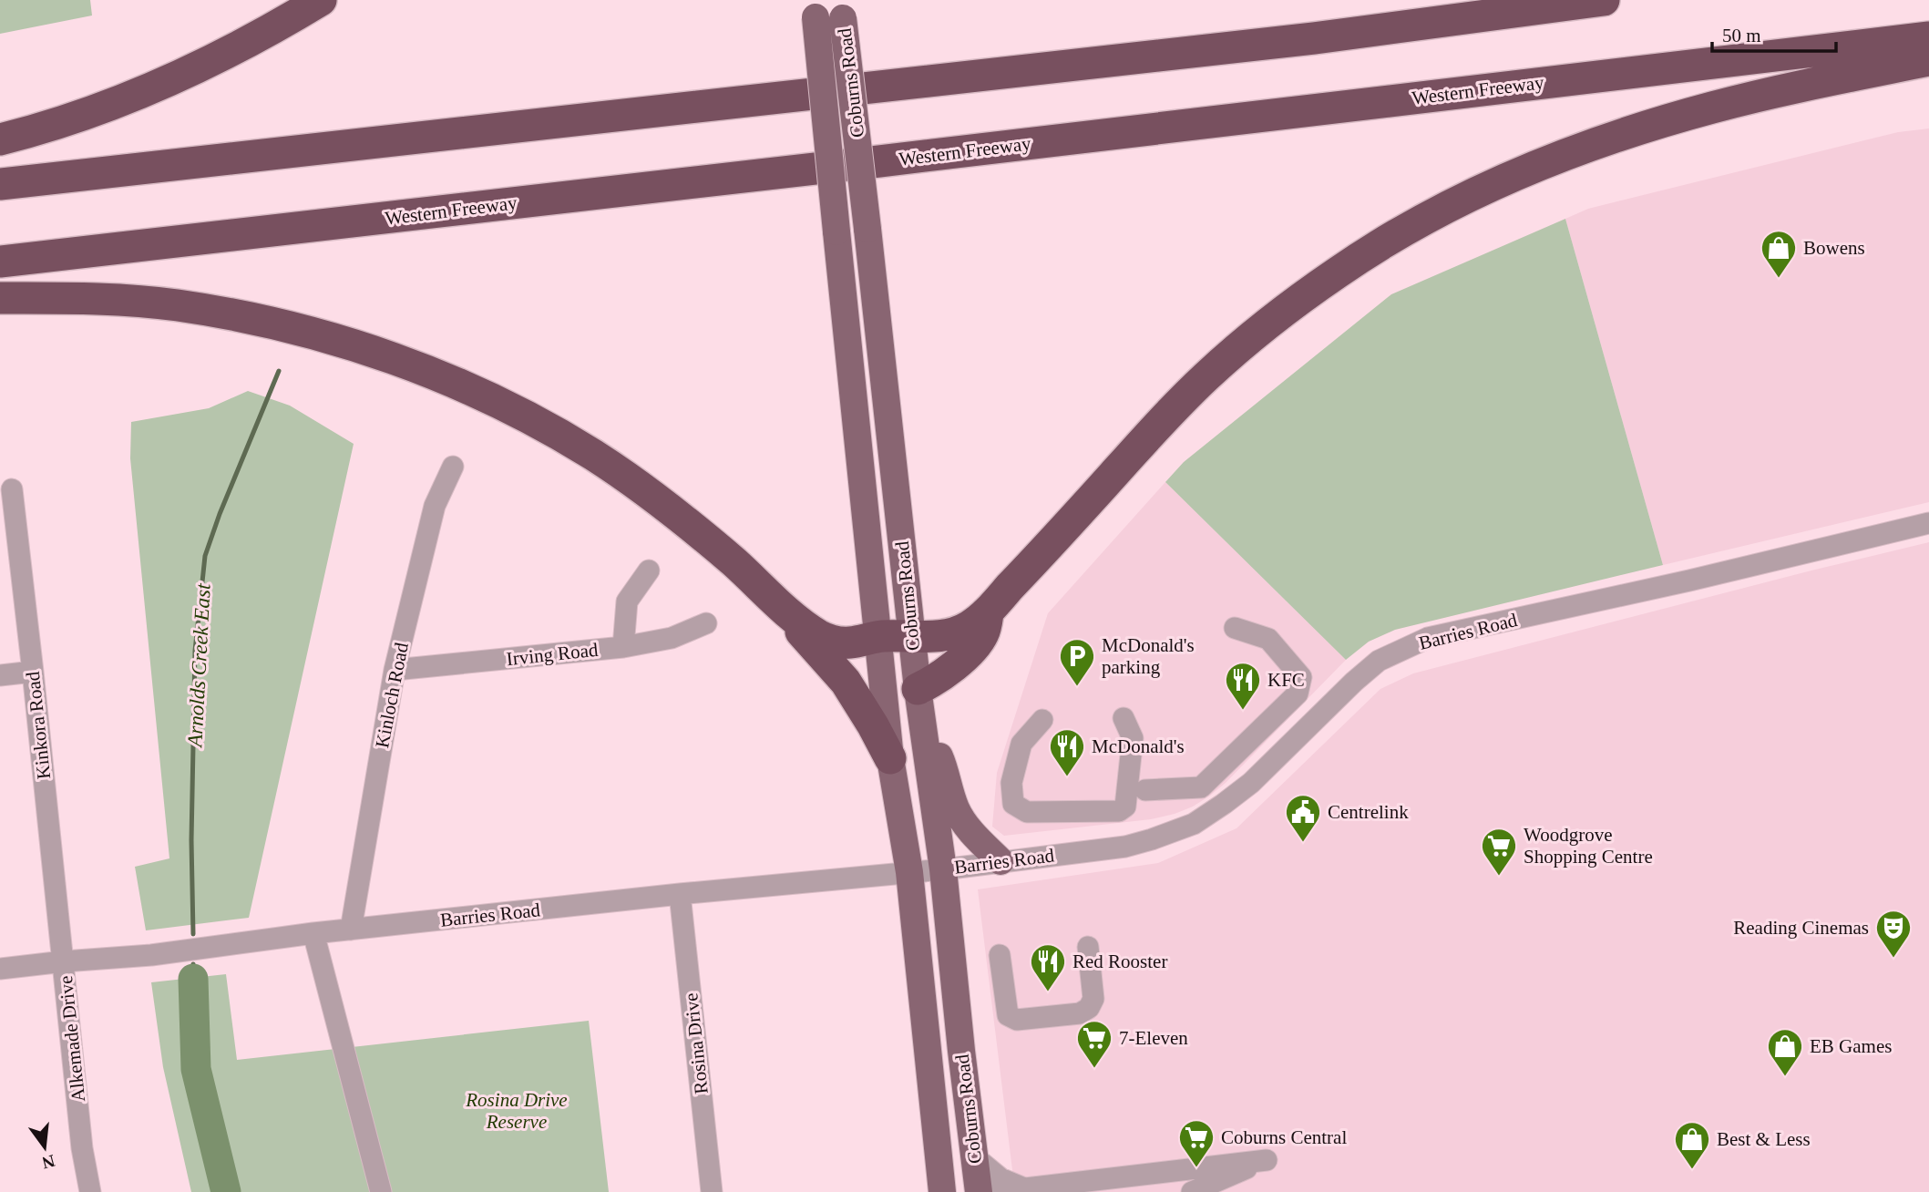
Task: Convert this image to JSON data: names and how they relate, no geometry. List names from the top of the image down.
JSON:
{
  "streets": {
    "highway": ["Western Freeway"],
    "main road": ["Coburns Road"],
    "street": [
      "Barries Road",
      "Irving Road",
      "Kinloch Road",
      "Kinkora Road",
      "Alkemade Drive",
      "Rosina Drive"
    ]
  },
  "crossings": [
    ["Coburns Road", "Barries Road"],
    ["Barries Road", "Kinloch Road"],
    ["Barries Road", "Kinkora Road"],
    ["Barries Road", "Alkemade Drive"],
    ["Barries Road", "Rosina Drive"],
    ["Irving Road", "Kinloch Road"],
    ["Kinkora Road", "Alkemade Drive"]
  ],
  "water": ["Arnolds Creek East"],
  "parks": ["Rosina Drive Reserve"],
  "places": {
    "shop": ["Bowens", "EB Games", "Best & Less"],
    "parking": ["McDonald's parking"],
    "restaurant": ["KFC", "McDonald's", "Red Rooster"],
    "public building": ["Centrelink"],
    "supermarket": ["Woodgrove Shopping Centre", "7-Eleven", "Coburns Central"],
    "theatre": ["Reading Cinemas"]
  },
  "scale_bar": "50 m",
  "north": "bottom"
}
